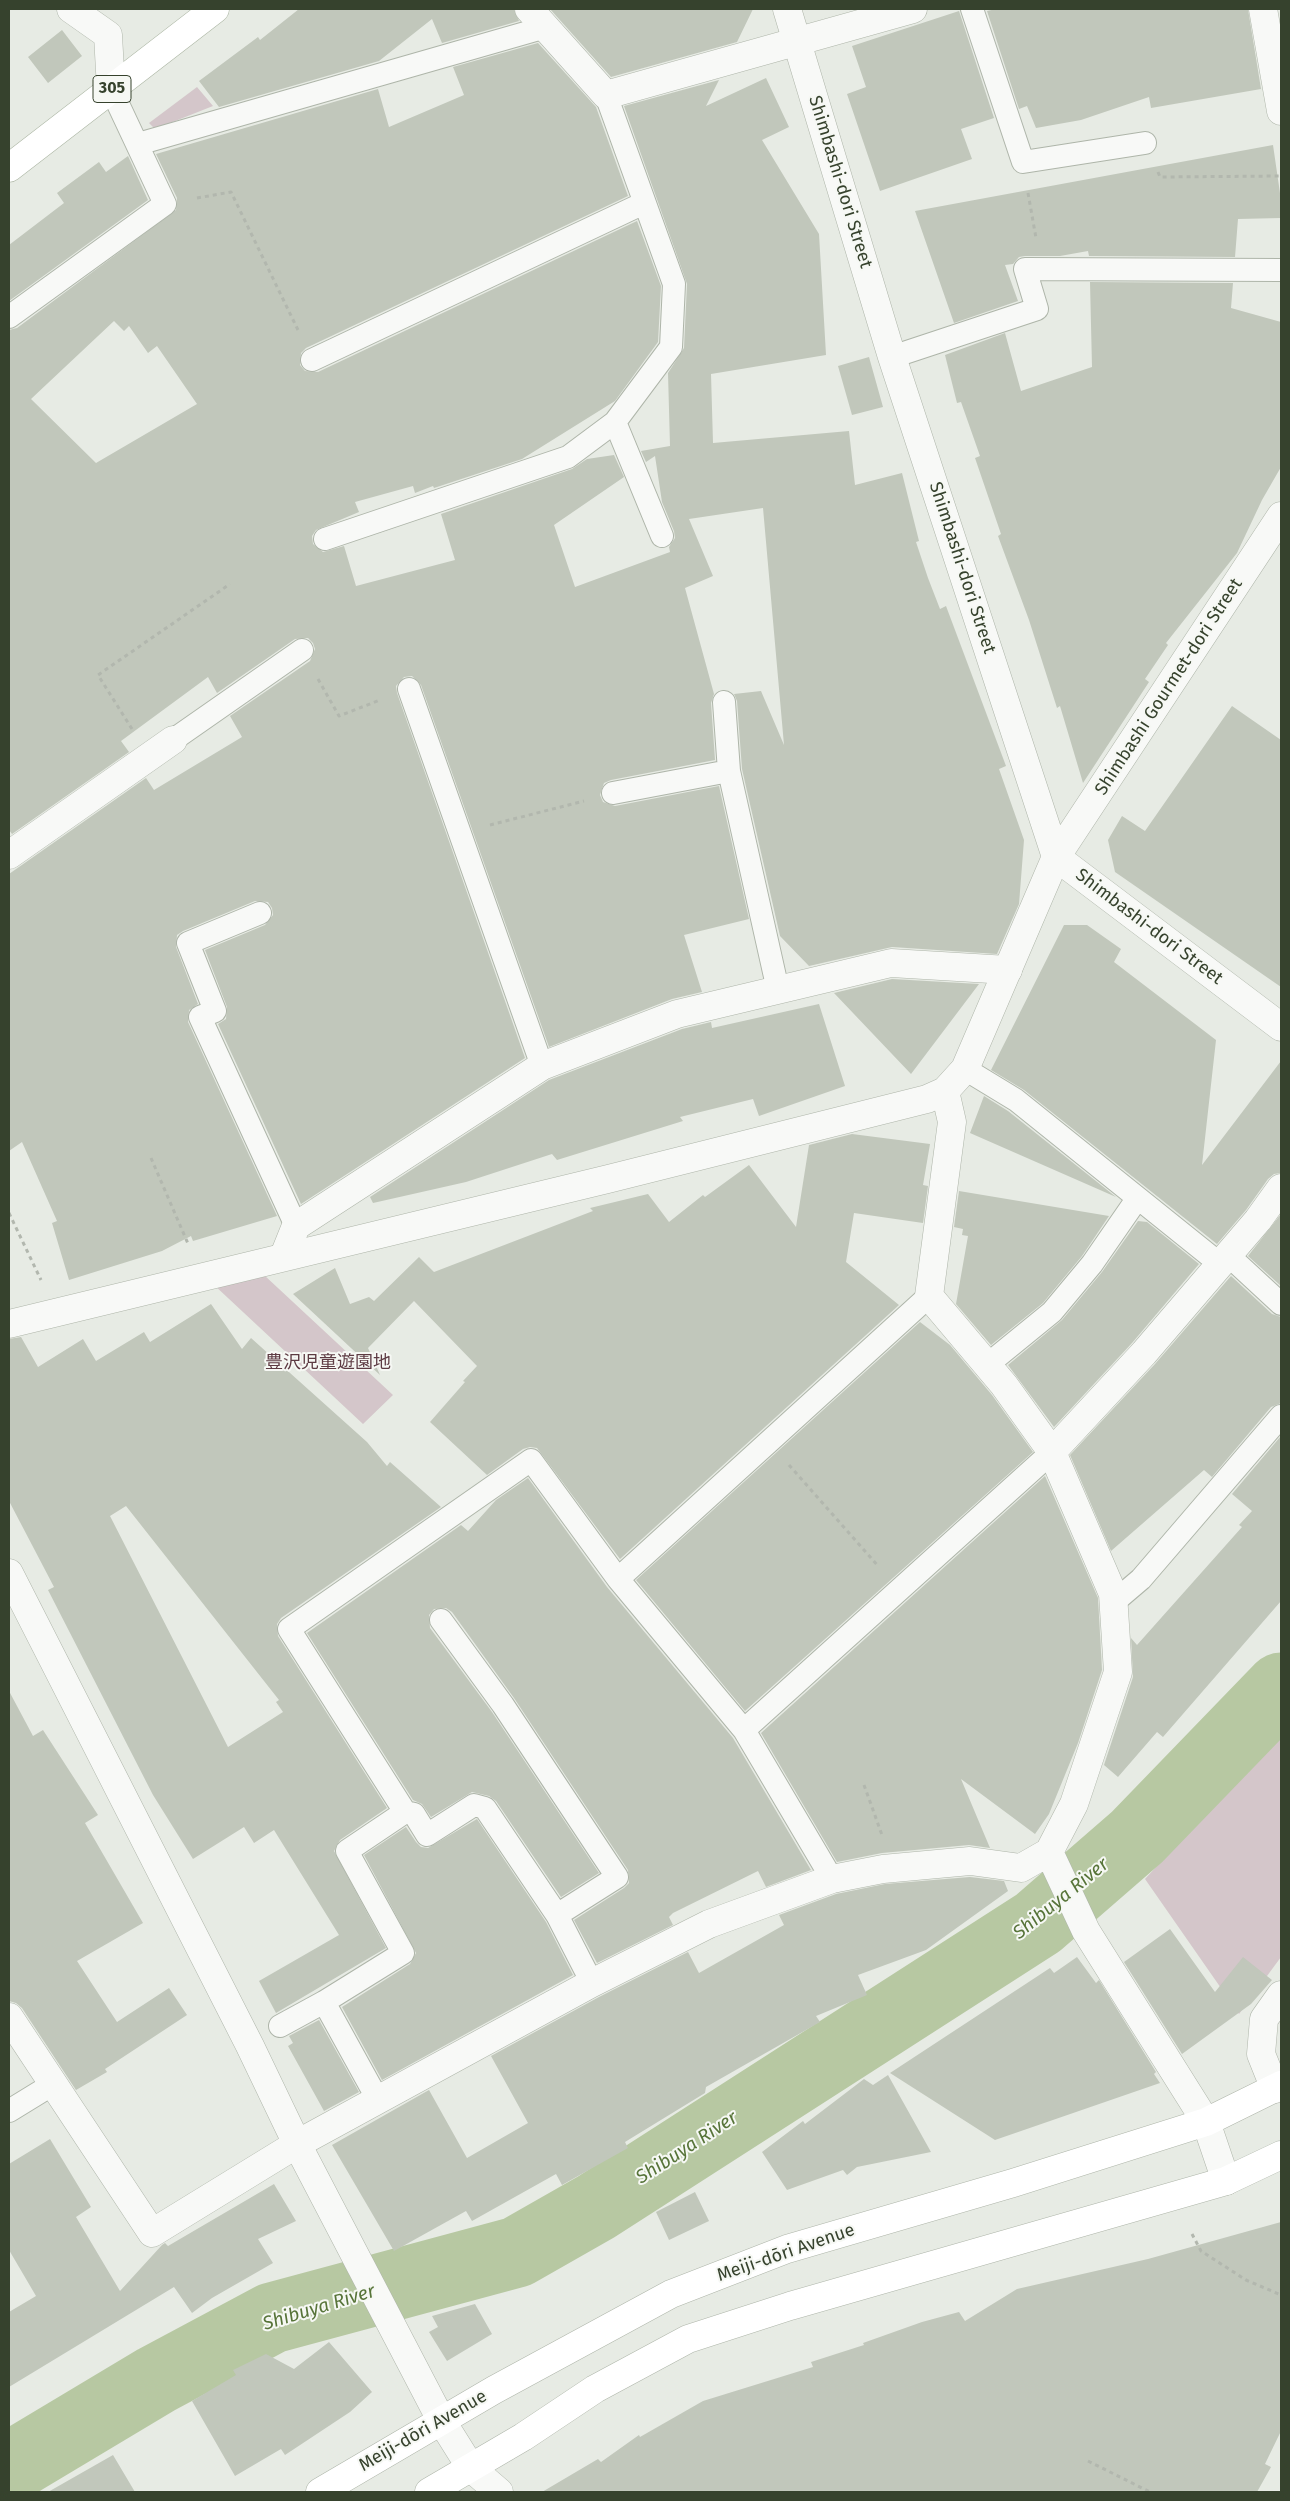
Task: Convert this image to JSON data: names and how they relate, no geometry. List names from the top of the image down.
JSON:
{
  "streets": {
    "main road": ["305", "Meiji-dōri Avenue"],
    "street": ["Shimbashi-dori Street", "Shimbashi Gourmet-dori Street"]
  },
  "crossings": [
    ["Shimbashi-dori Street", "Shimbashi Gourmet-dori Street"]
  ],
  "water": ["Shibuya River"],
  "parks": ["豊沢児童遊園地"]
}
